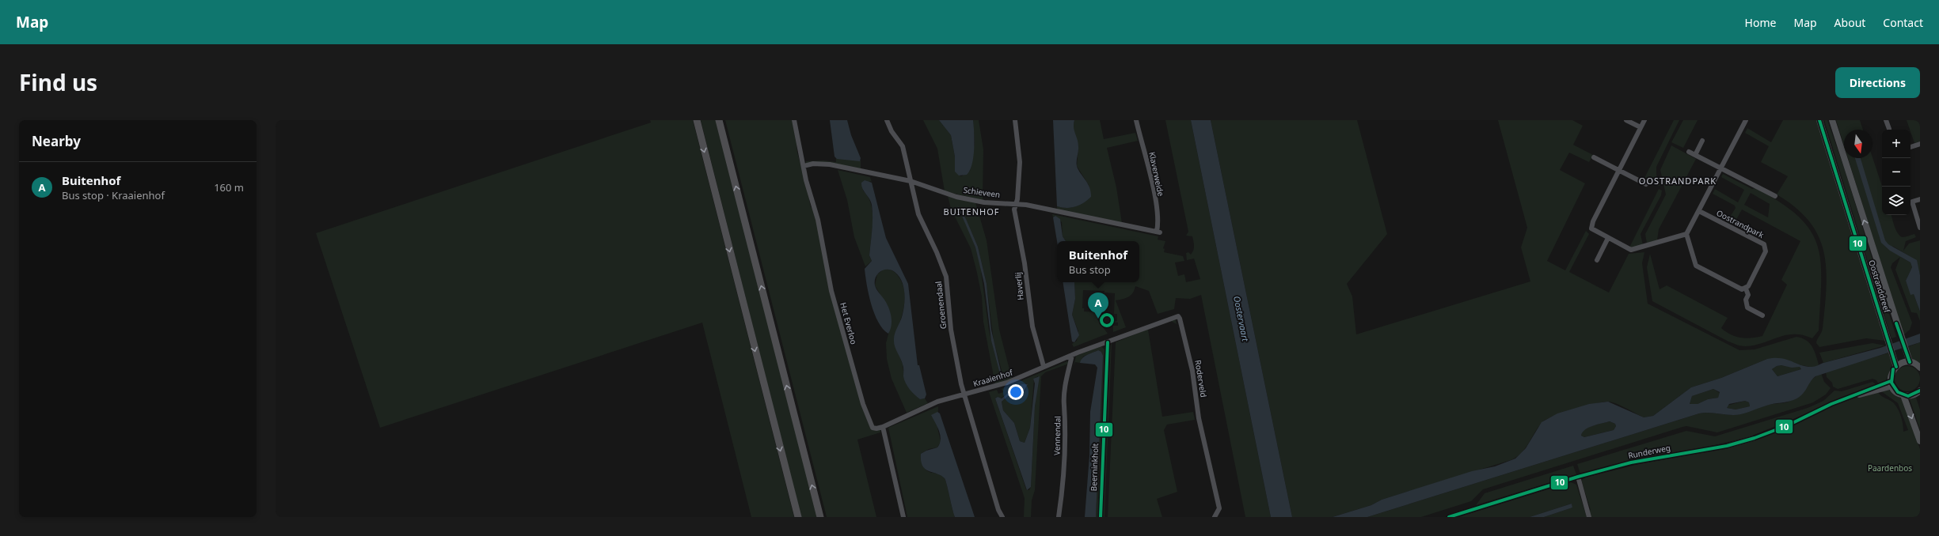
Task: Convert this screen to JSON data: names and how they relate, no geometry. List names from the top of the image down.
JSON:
{
  "streets": {
    "main road": ["Oostranddreef"],
    "street": [
      "Klaverweide",
      "Schieveen",
      "Oostrandpark",
      "Haverlij",
      "Groenendaal",
      "Het Everloo",
      "Kraaienhof",
      "Roderveld",
      "Vennendal",
      "Runderweg",
      "Beerninkholt"
    ]
  },
  "crossings": [
    ["Klaverweide", "Schieveen"],
    ["Schieveen", "Haverlij"],
    ["Schieveen", "Groenendaal"],
    ["Schieveen", "Het Everloo"],
    ["Haverlij", "Kraaienhof"],
    ["Groenendaal", "Kraaienhof"],
    ["Het Everloo", "Kraaienhof"],
    ["Kraaienhof", "Roderveld"],
    ["Kraaienhof", "Vennendal"],
    ["Kraaienhof", "Beerninkholt"],
    ["Roderveld", "Beerninkholt"]
  ],
  "districts": ["OOSTRANDPARK", "BUITENHOF"],
  "water": ["Oostervaart"],
  "parks": ["Paardenbos"],
  "lines": ["transit line 10"],
  "north": "bottom",
  "page": {
    "header": "Map",
    "nav": [
      "Home",
      "Map",
      "About",
      "Contact"
    ],
    "title": "Find us",
    "buttons": "Directions",
    "heading": "Nearby",
    "map_buttons": ["+", "−"],
    "list": [
      {
        "mark": "A",
        "name": "Buitenhof",
        "note": "Bus stop · Kraaienhof",
        "value": "160 m"
      }
    ],
    "popup": ["Buitenhof", "Bus stop"],
    "pins": "A"
  }
}
